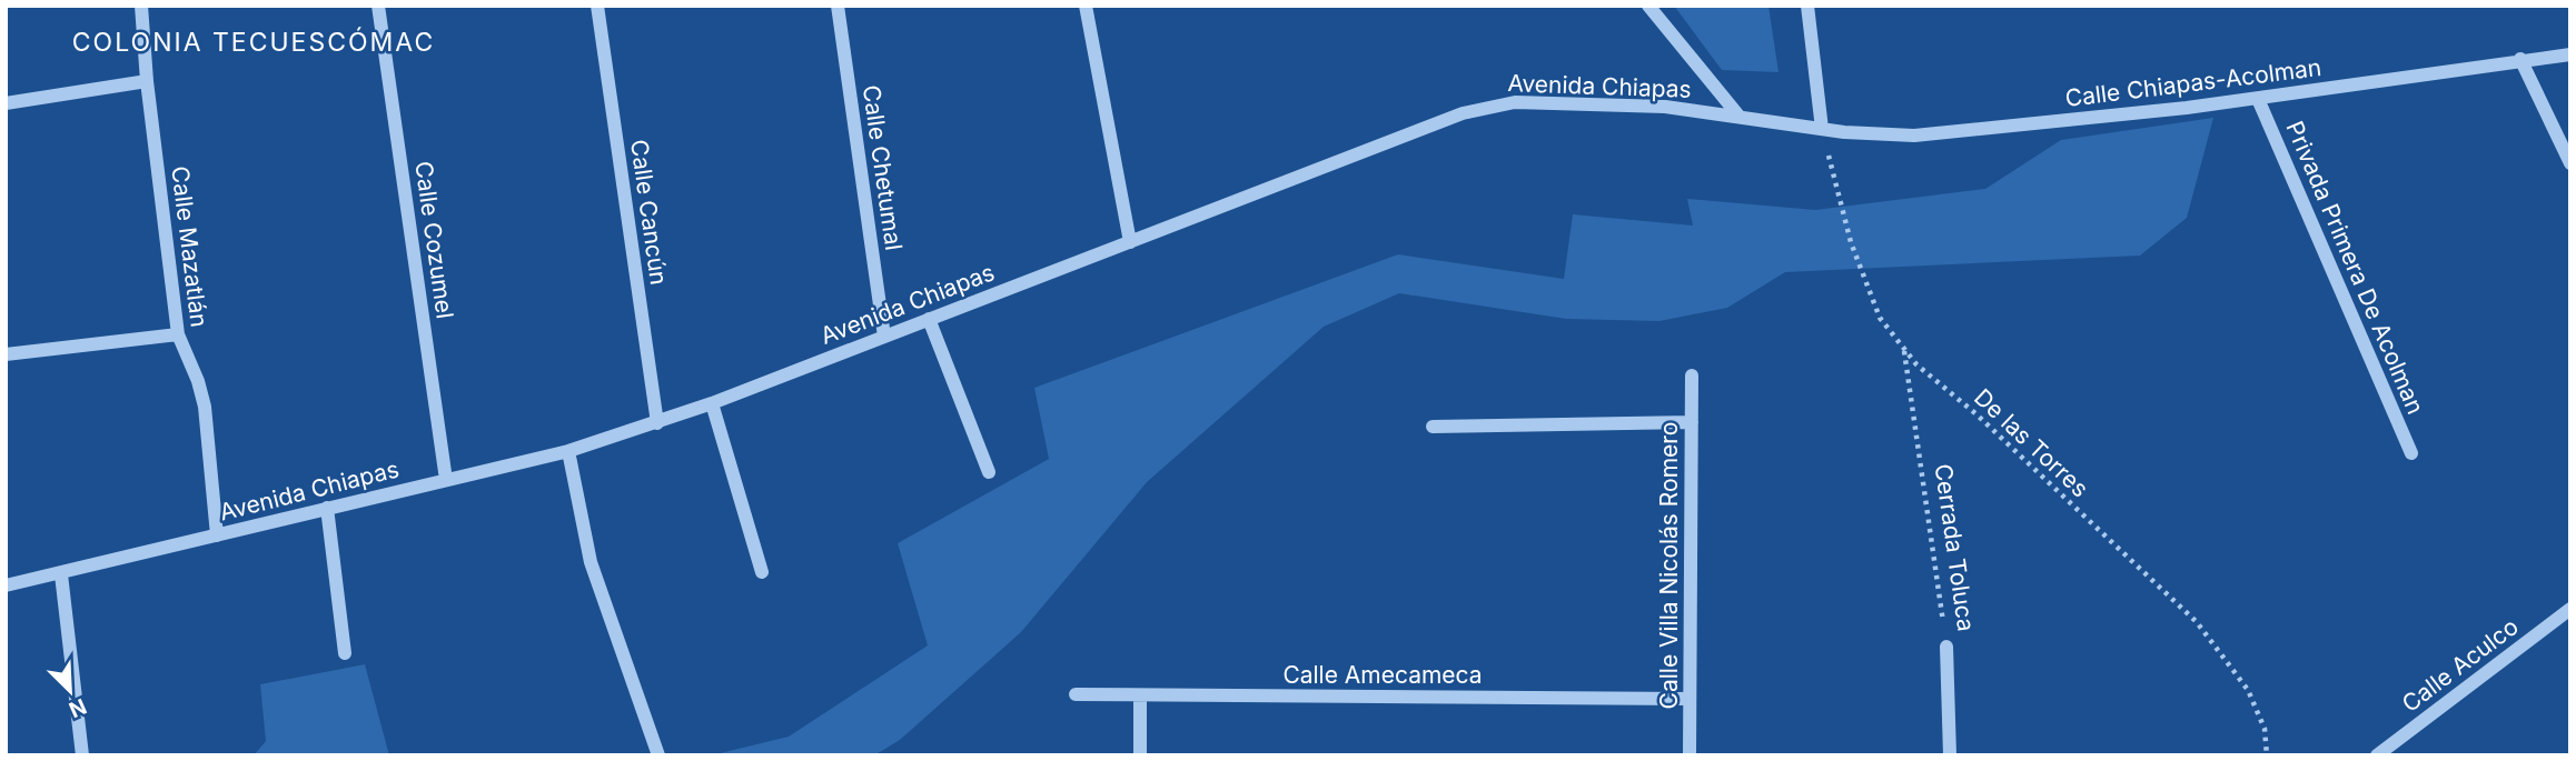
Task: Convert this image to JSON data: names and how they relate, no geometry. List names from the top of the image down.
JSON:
{
  "streets": {
    "street": [
      "Calle Chiapas-Acolman",
      "Avenida Chiapas",
      "Calle Chetumal",
      "Calle Cancún",
      "Calle Cozumel",
      "Calle Mazatlán",
      "Privada Primera De Acolman",
      "Cerrada Toluca",
      "Calle Villa Nicolás Romero",
      "Calle Aculco",
      "Calle Amecameca"
    ],
    "path": ["De las Torres"]
  },
  "crossings": [
    ["Calle Chiapas-Acolman", "Avenida Chiapas"],
    ["Calle Chiapas-Acolman", "Privada Primera De Acolman"],
    ["Calle Chiapas-Acolman", "De las Torres"],
    ["Avenida Chiapas", "Calle Chetumal"],
    ["Avenida Chiapas", "Calle Cancún"],
    ["Avenida Chiapas", "Calle Cozumel"],
    ["Avenida Chiapas", "Calle Mazatlán"],
    ["Avenida Chiapas", "De las Torres"],
    ["De las Torres", "Cerrada Toluca"],
    ["Calle Villa Nicolás Romero", "Calle Amecameca"]
  ],
  "districts": ["COLONIA TECUESCÓMAC"],
  "north": "bottom right"
}
